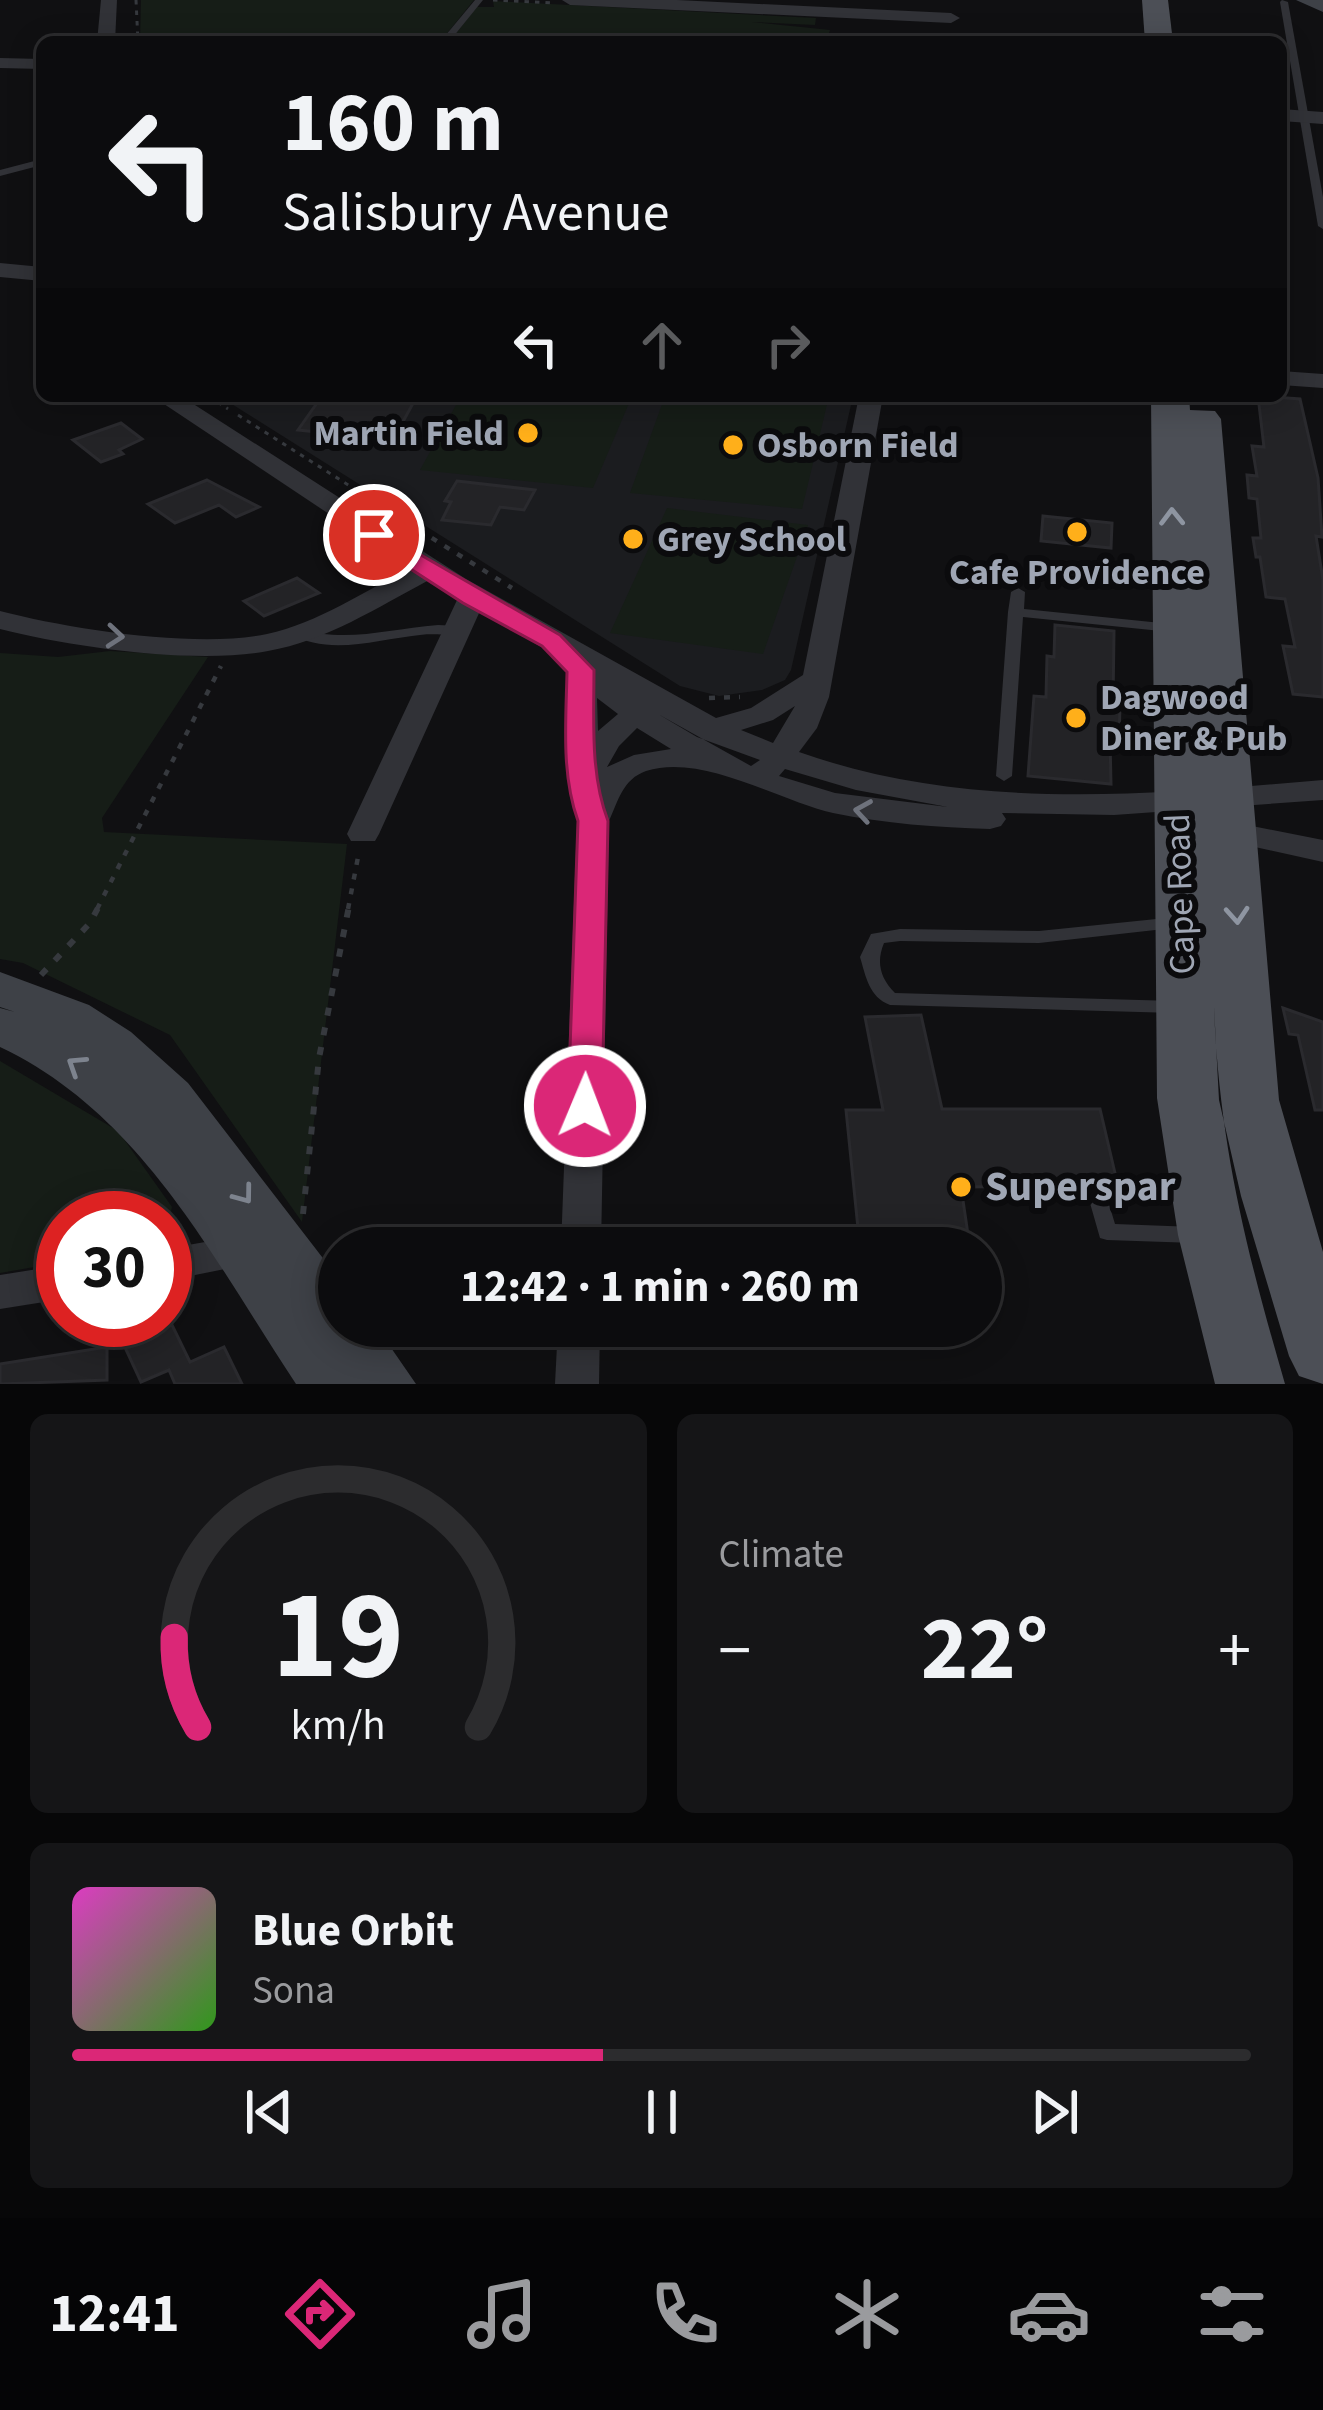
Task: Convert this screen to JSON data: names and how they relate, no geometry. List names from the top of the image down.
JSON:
{
  "streets": {
    "main road": ["Cape Road"]
  },
  "places": [
    "Martin Field",
    "Osborn Field",
    "Cafe Providence",
    "Grey School",
    "Dagwood Diner & Pub",
    "Superspar"
  ],
  "page": {
    "turn": ["160 m", "Salisbury Avenue"],
    "limit": "30",
    "trip": "12:42 · 1 min · 260 m",
    "tile": "Climate",
    "heat": ["−", "22°", "+"],
    "song": ["Blue Orbit", "Sona"],
    "tabs": "12:41",
    "gauge": ["19", "km/h"]
  }
}
